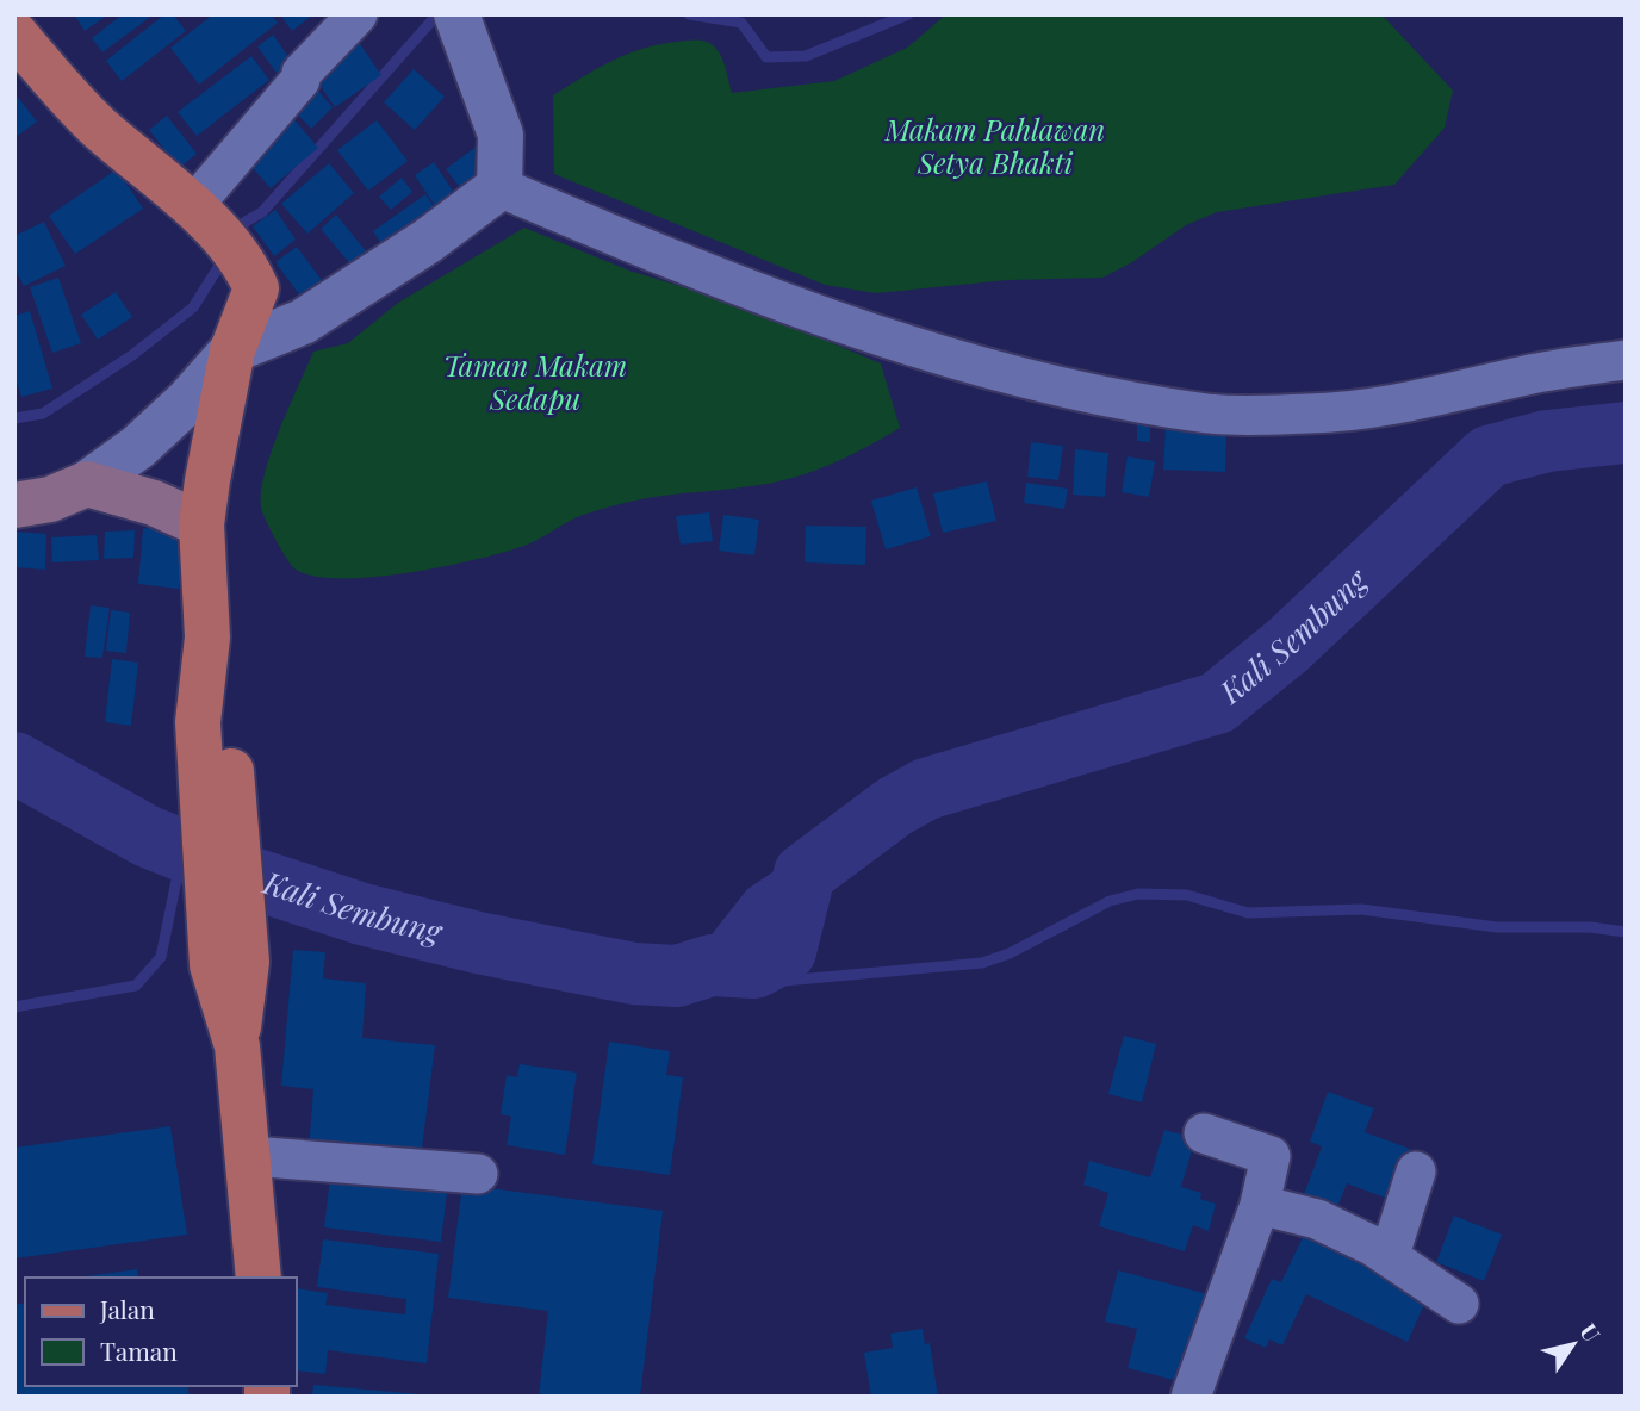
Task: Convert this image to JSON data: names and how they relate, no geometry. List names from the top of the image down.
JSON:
{
  "water": ["Kali Sembung"],
  "parks": ["Makam Pahlawan Setya Bhakti", "Taman Makam Sedapu"],
  "legend": ["Jalan", "Taman"],
  "north": "top right"
}
